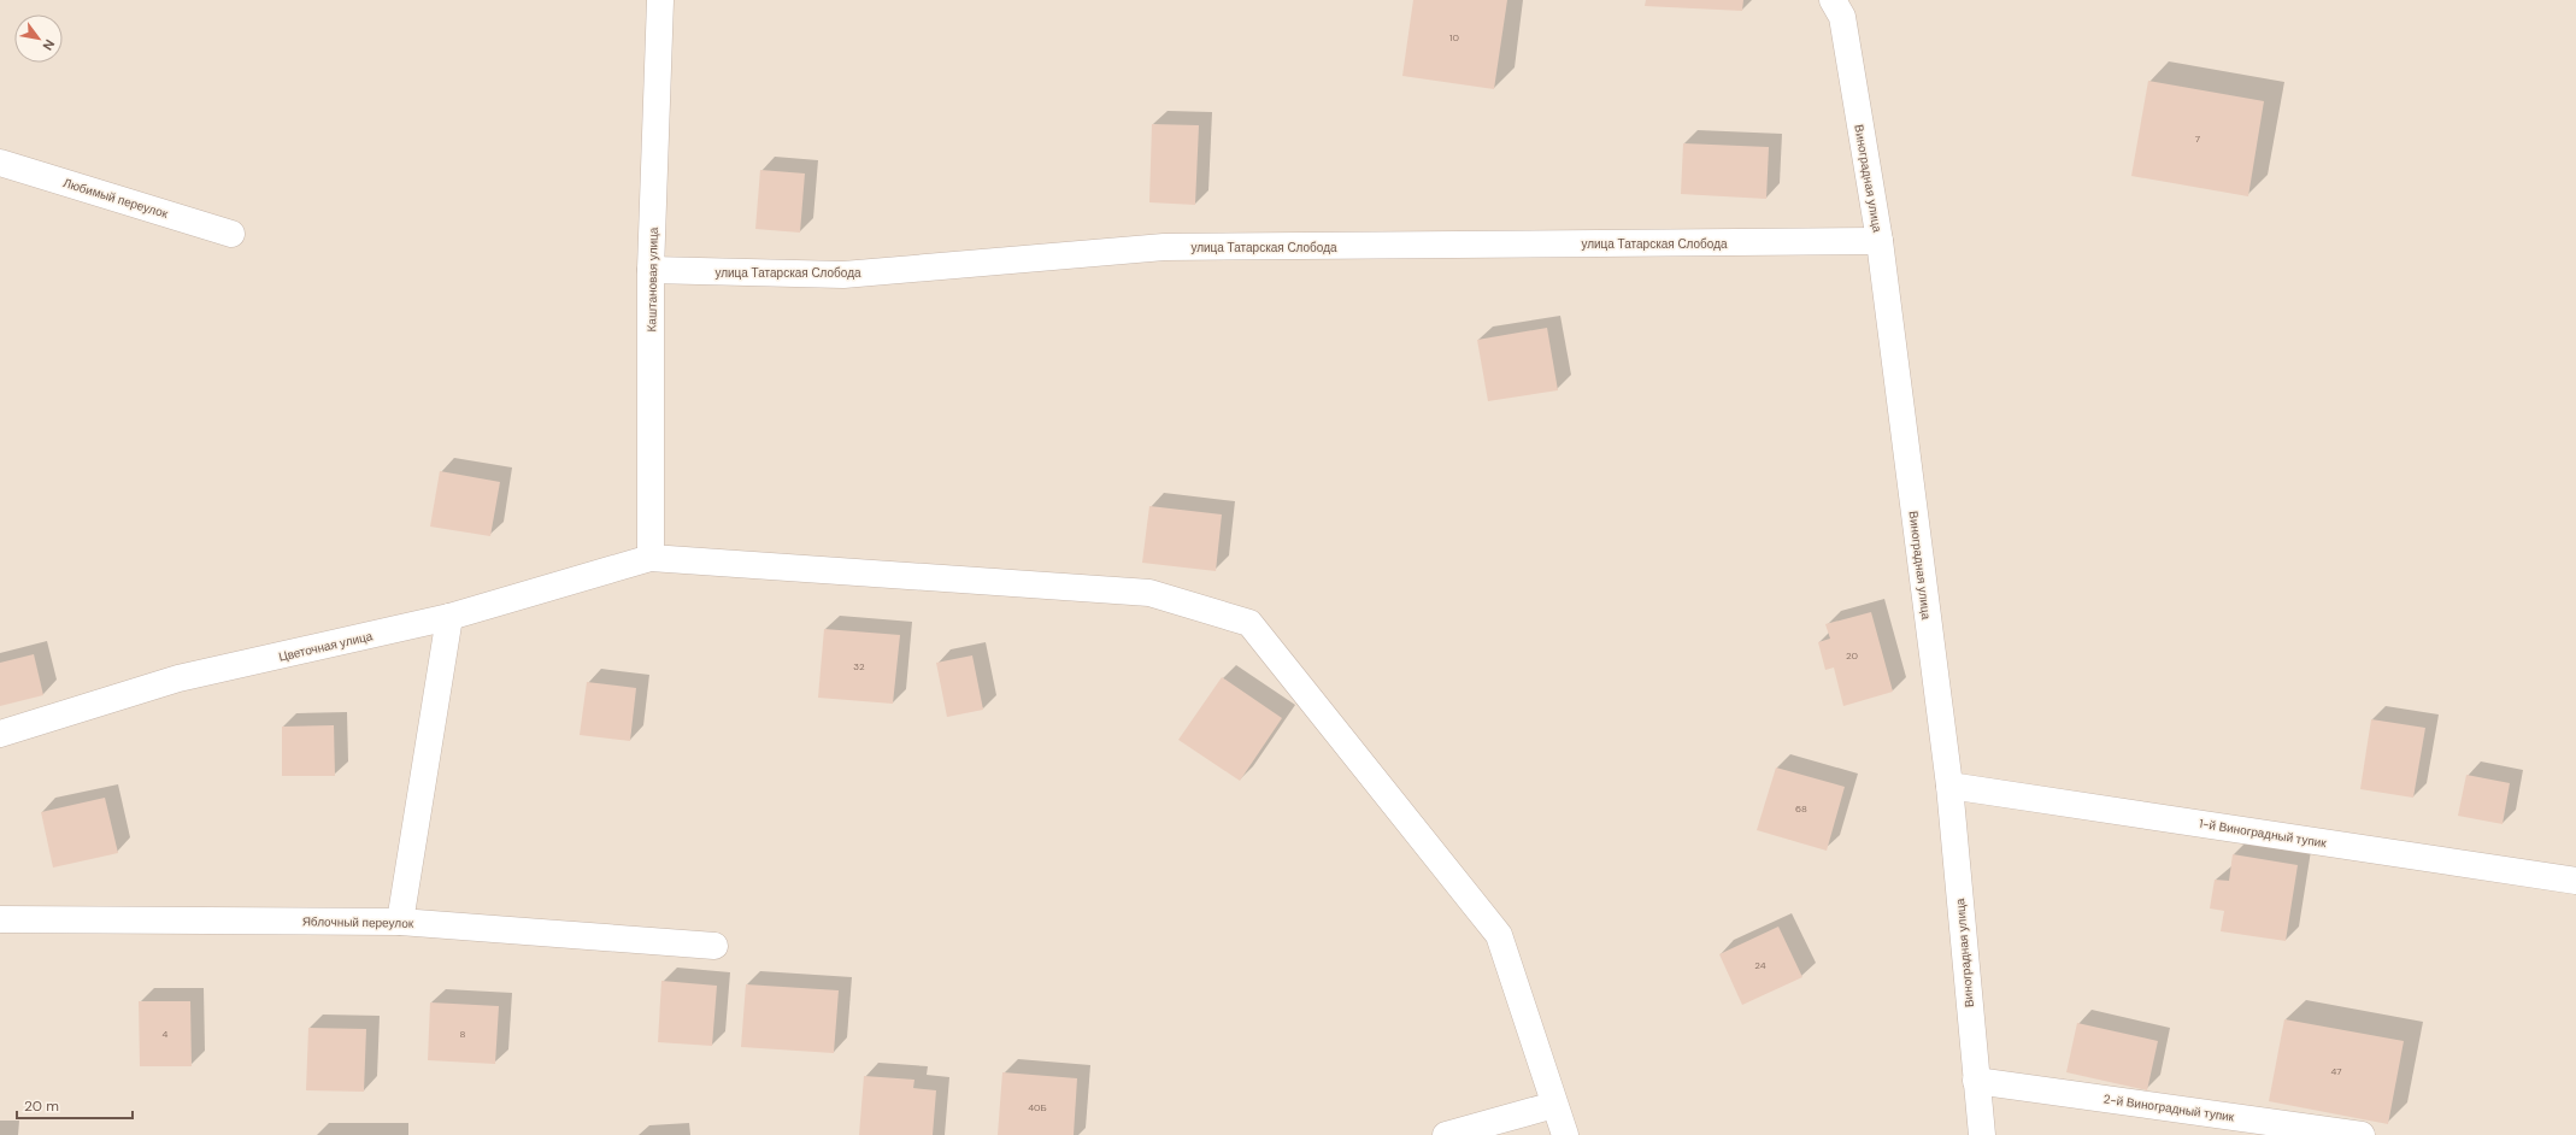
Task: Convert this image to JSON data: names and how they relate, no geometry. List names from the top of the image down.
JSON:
{
  "streets": {
    "street": [
      "Виноградная улица",
      "Любимый переулок",
      "улица Татарская Слобода",
      "Каштановая улица",
      "Цветочная улица",
      "1-й Виноградный тупик",
      "Яблочный переулок",
      "2-й Виноградный тупик"
    ]
  },
  "crossings": [
    ["Виноградная улица", "улица Татарская Слобода"],
    ["Виноградная улица", "1-й Виноградный тупик"],
    ["Виноградная улица", "2-й Виноградный тупик"],
    ["улица Татарская Слобода", "Каштановая улица"],
    ["Каштановая улица", "Цветочная улица"]
  ],
  "house_numbers": [
    "10",
    "7",
    "20",
    "32",
    "68",
    "24",
    "4",
    "8",
    "47",
    "40Б"
  ],
  "scale_bar": "20 m",
  "north": "bottom right"
}
